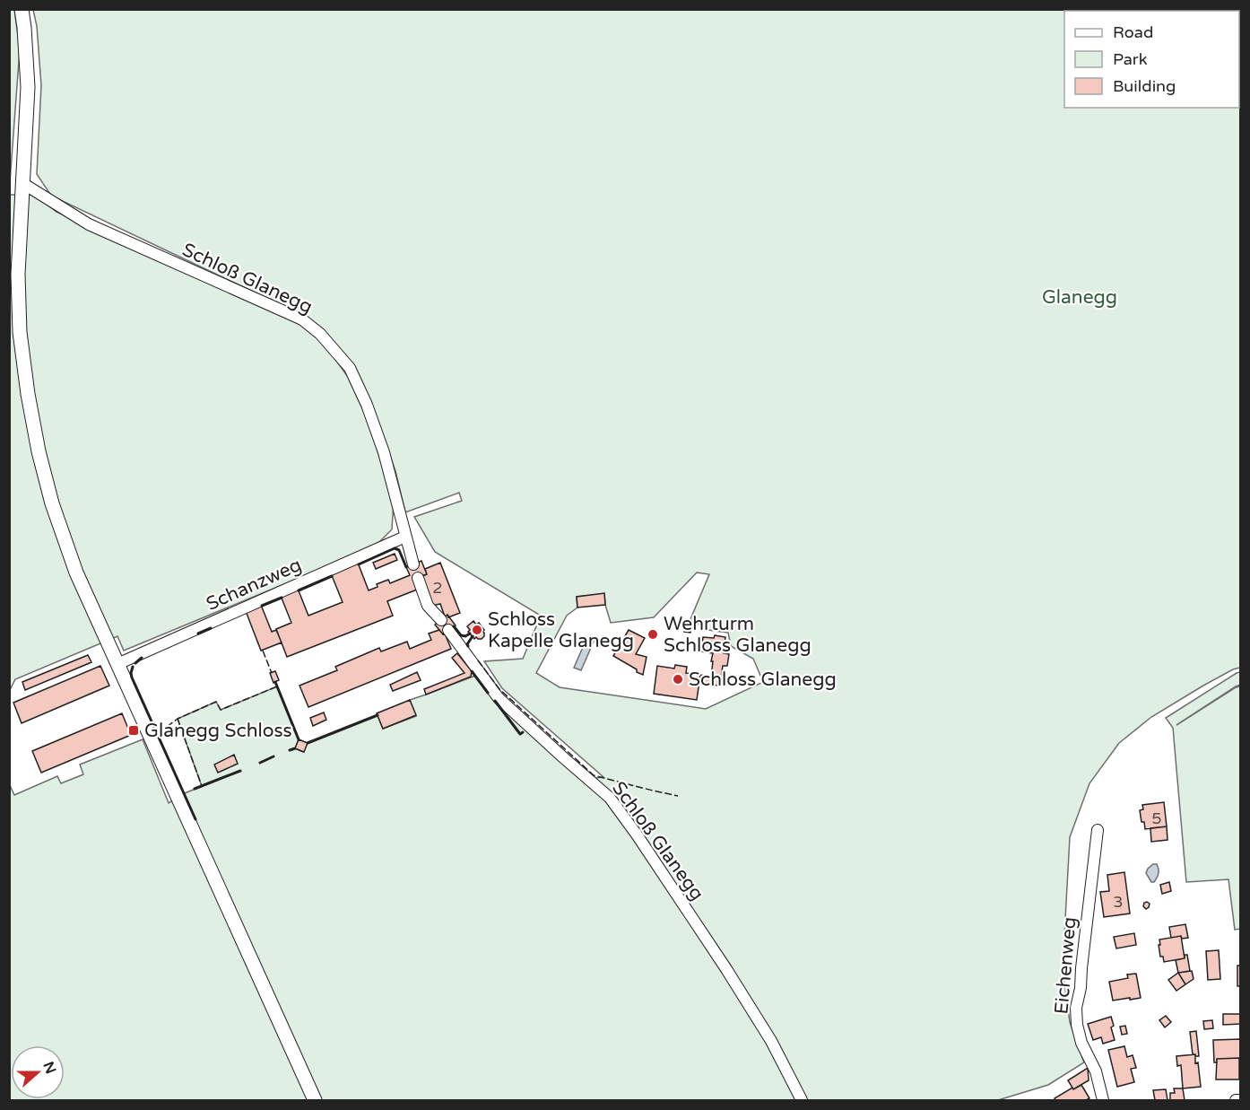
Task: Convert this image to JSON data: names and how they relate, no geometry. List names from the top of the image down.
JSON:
{
  "streets": {
    "street": ["Schloß Glanegg", "Schanzweg", "Eichenweg"]
  },
  "crossings": [
    ["Schloß Glanegg", "Schanzweg"]
  ],
  "parks": ["Glanegg"],
  "places": {
    "other": ["Schloss Kapelle Glanegg", "Wehrturm Schloss Glanegg", "Schloss Glanegg"],
    "transit": ["Glanegg Schloss"]
  },
  "house_numbers": ["2", "5", "3"],
  "legend": ["Road", "Park", "Building"],
  "north": "right"
}
